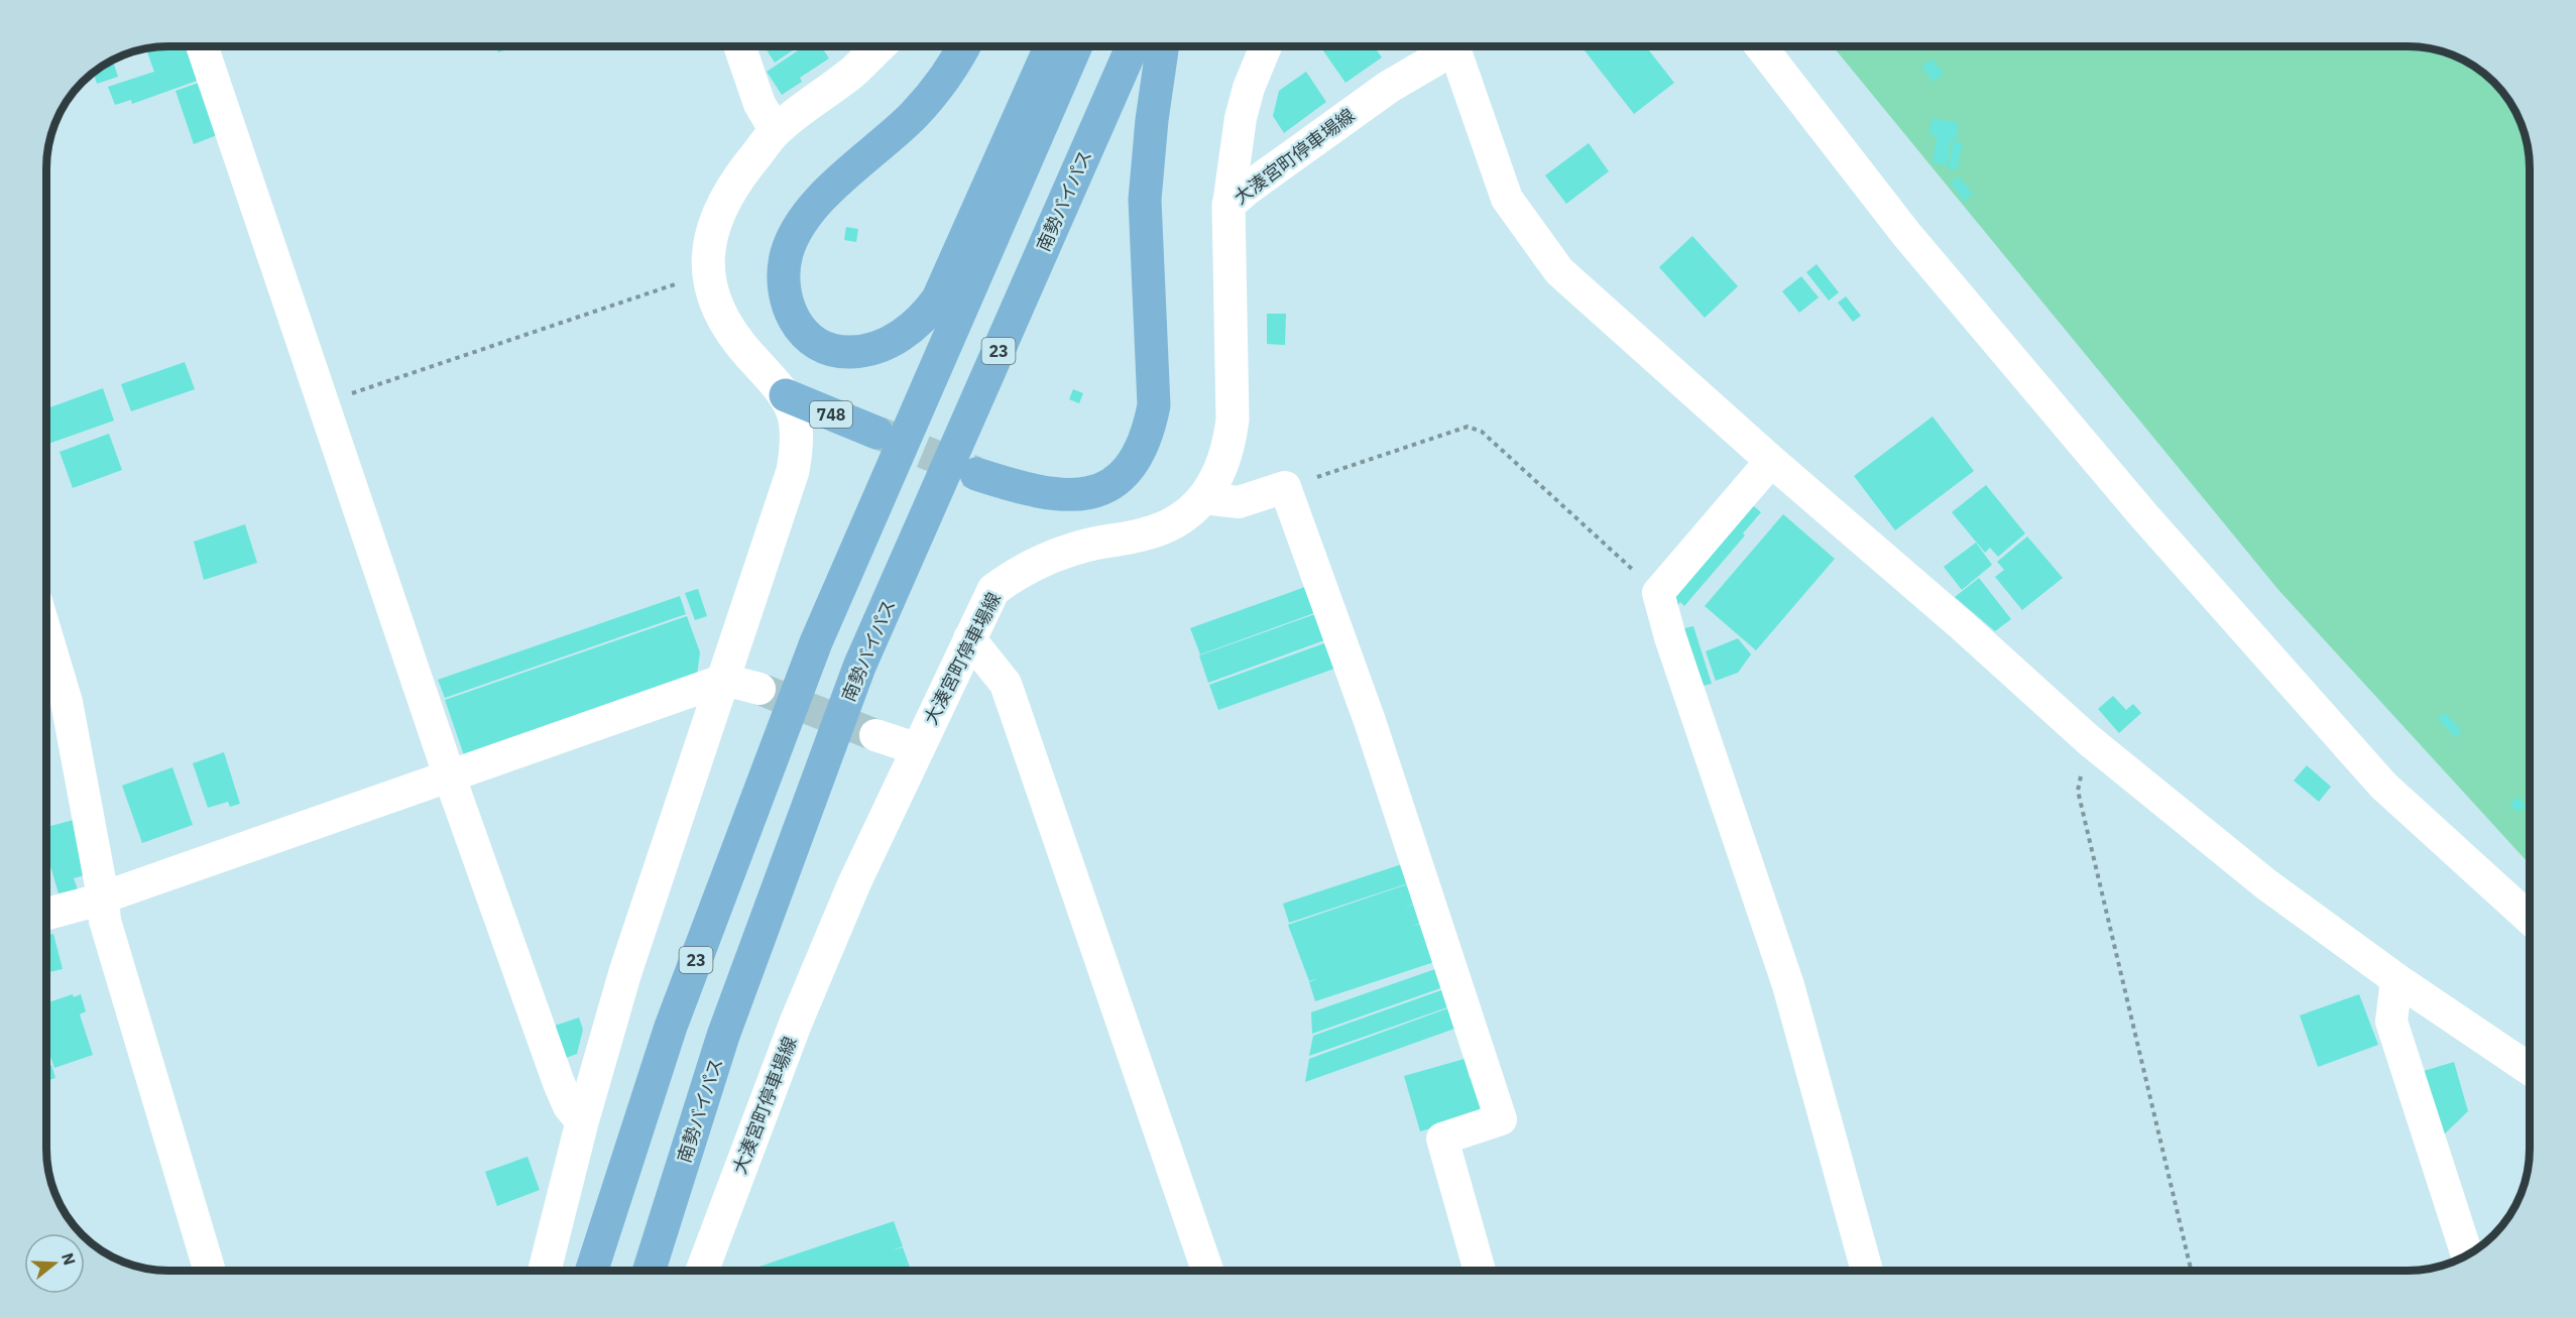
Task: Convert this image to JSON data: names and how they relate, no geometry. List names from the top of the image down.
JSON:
{
  "streets": {
    "highway": ["南勢バイパス", "23", "748"],
    "main road": ["大湊宮町停車場線"]
  },
  "north": "right"
}
